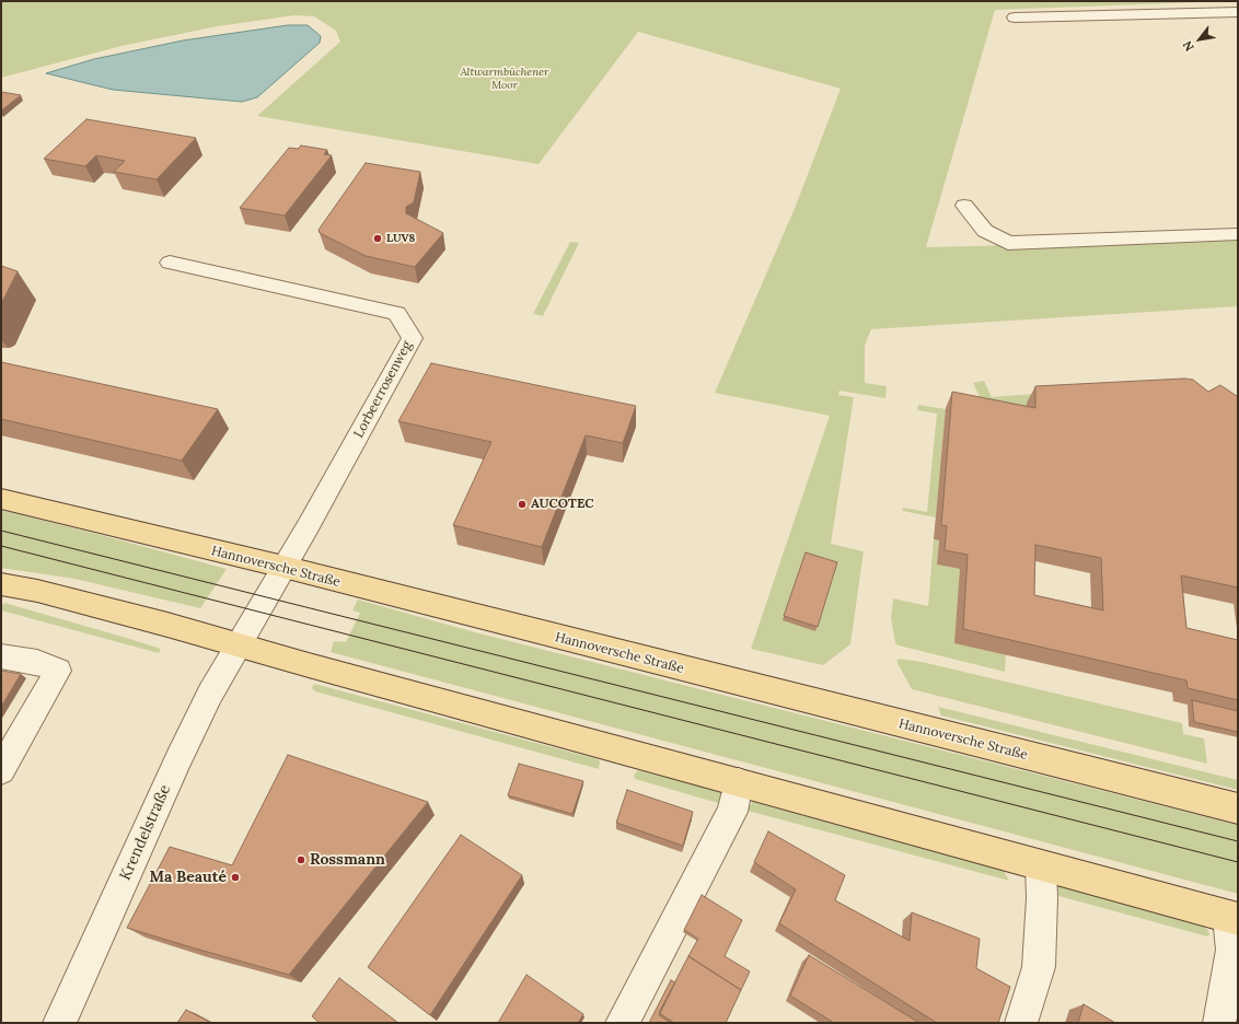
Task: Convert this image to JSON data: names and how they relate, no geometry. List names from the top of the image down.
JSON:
{
  "streets": {
    "main road": ["Hannoversche Straße"],
    "street": ["Lorbeerrosenweg", "Krendelstraße"]
  },
  "crossings": [
    ["Lorbeerrosenweg", "Hannoversche Straße"],
    ["Lorbeerrosenweg", "Krendelstraße"]
  ],
  "parks": ["Altwarmbüchener Moor"],
  "places": [
    "LUV8",
    "AUCOTEC",
    "Rossmann",
    "Ma Beauté"
  ],
  "north": "bottom left"
}
